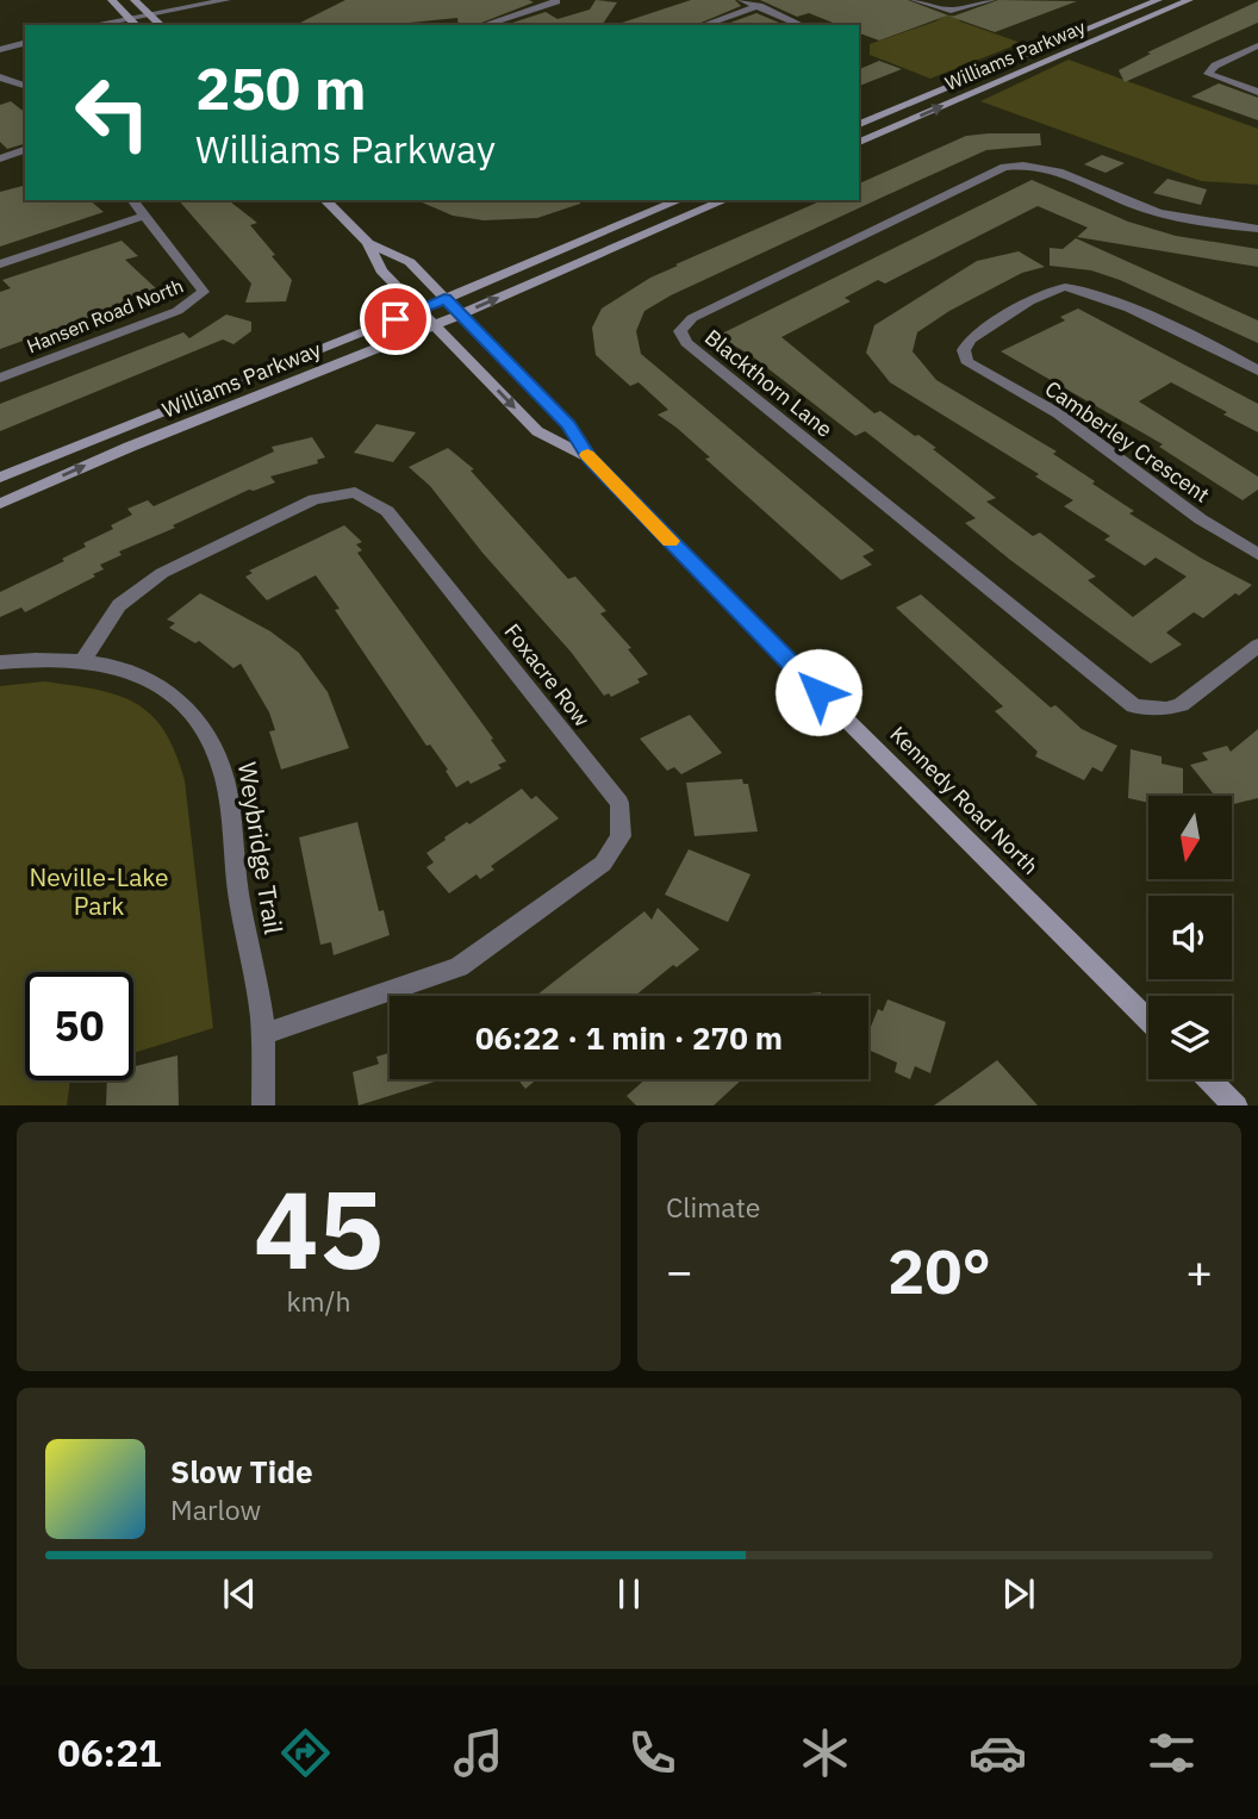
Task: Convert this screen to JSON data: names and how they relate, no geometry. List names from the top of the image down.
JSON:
{
  "streets": {
    "main road": ["Williams Parkway", "Kennedy Road North"],
    "street": [
      "Hansen Road North",
      "Blackthorn Lane",
      "Camberley Crescent",
      "Foxacre Row",
      "Weybridge Trail"
    ]
  },
  "crossings": [
    ["Williams Parkway", "Kennedy Road North"],
    ["Foxacre Row", "Weybridge Trail"]
  ],
  "parks": ["Neville-Lake Park"],
  "north": "bottom",
  "page": {
    "turn": ["250 m", "Williams Parkway"],
    "limit": "50",
    "trip": "06:22 · 1 min · 270 m",
    "tile": [
      ["45", "km/h"],
      "Climate"
    ],
    "heat": ["−", "20°", "+"],
    "song": ["Slow Tide", "Marlow"],
    "tabs": "06:21"
  }
}
